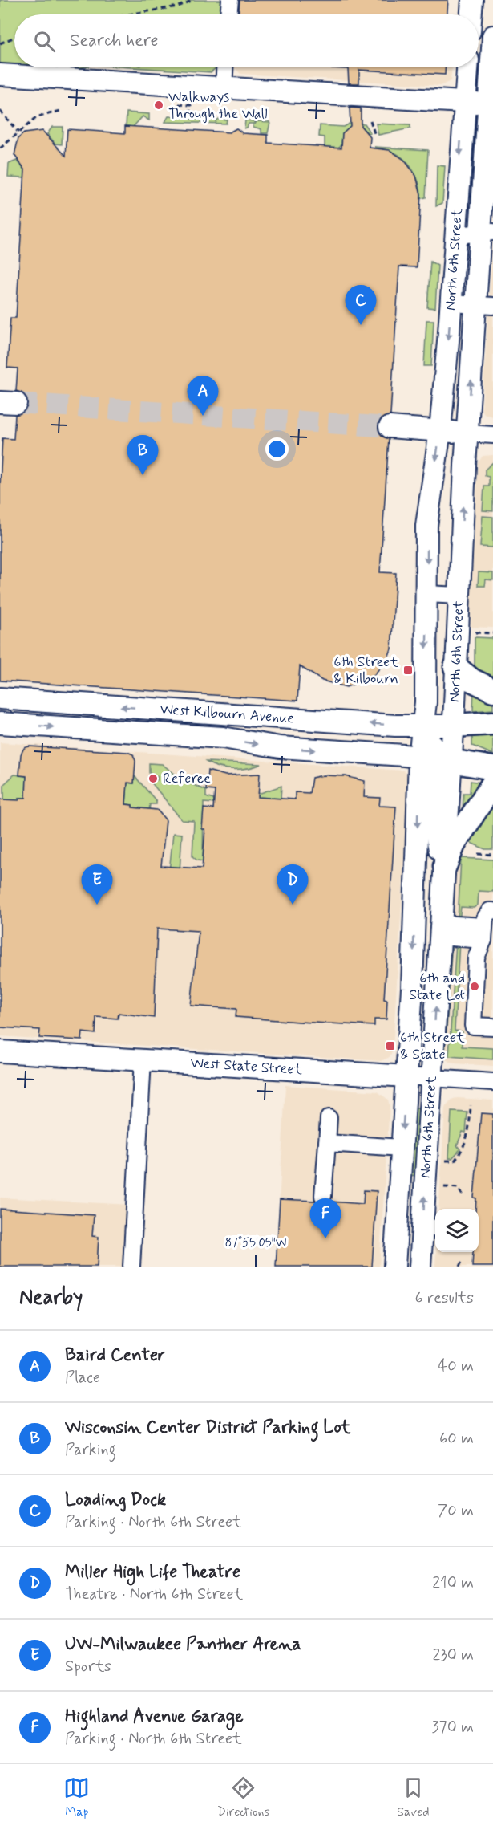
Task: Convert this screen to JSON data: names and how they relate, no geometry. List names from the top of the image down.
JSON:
{
  "streets": {
    "main road": ["North 6th Street", "West Kilbourn Avenue", "West State Street"]
  },
  "crossings": [
    ["North 6th Street", "West Kilbourn Avenue"],
    ["North 6th Street", "West State Street"]
  ],
  "places": {
    "other": ["Walkways Through the Wall", "Referee", "6th and State Lot"],
    "transit": ["6th Street & Kilbourn", "6th Street & State"]
  },
  "page": {
    "search": "Search here",
    "pins": [
      "C",
      "A",
      "B",
      "D",
      "E",
      "F"
    ],
    "heading": ["Nearby", "6 results"],
    "list": [
      {
        "mark": "A",
        "name": "Baird Center",
        "note": "Place",
        "value": "40 m"
      },
      {
        "mark": "B",
        "name": "Wisconsin Center District Parking Lot",
        "note": "Parking",
        "value": "60 m"
      },
      {
        "mark": "C",
        "name": "Loading Dock",
        "note": "Parking · North 6th Street",
        "value": "70 m"
      },
      {
        "mark": "D",
        "name": "Miller High Life Theatre",
        "note": "Theatre · North 6th Street",
        "value": "210 m"
      },
      {
        "mark": "E",
        "name": "UW-Milwaukee Panther Arena",
        "note": "Sports",
        "value": "230 m"
      },
      {
        "mark": "F",
        "name": "Highland Avenue Garage",
        "note": "Parking · North 6th Street",
        "value": "370 m"
      }
    ],
    "nav": ["Map", "Directions", "Saved"]
  },
  "coordinates": ["87°55'05\"W"]
}
